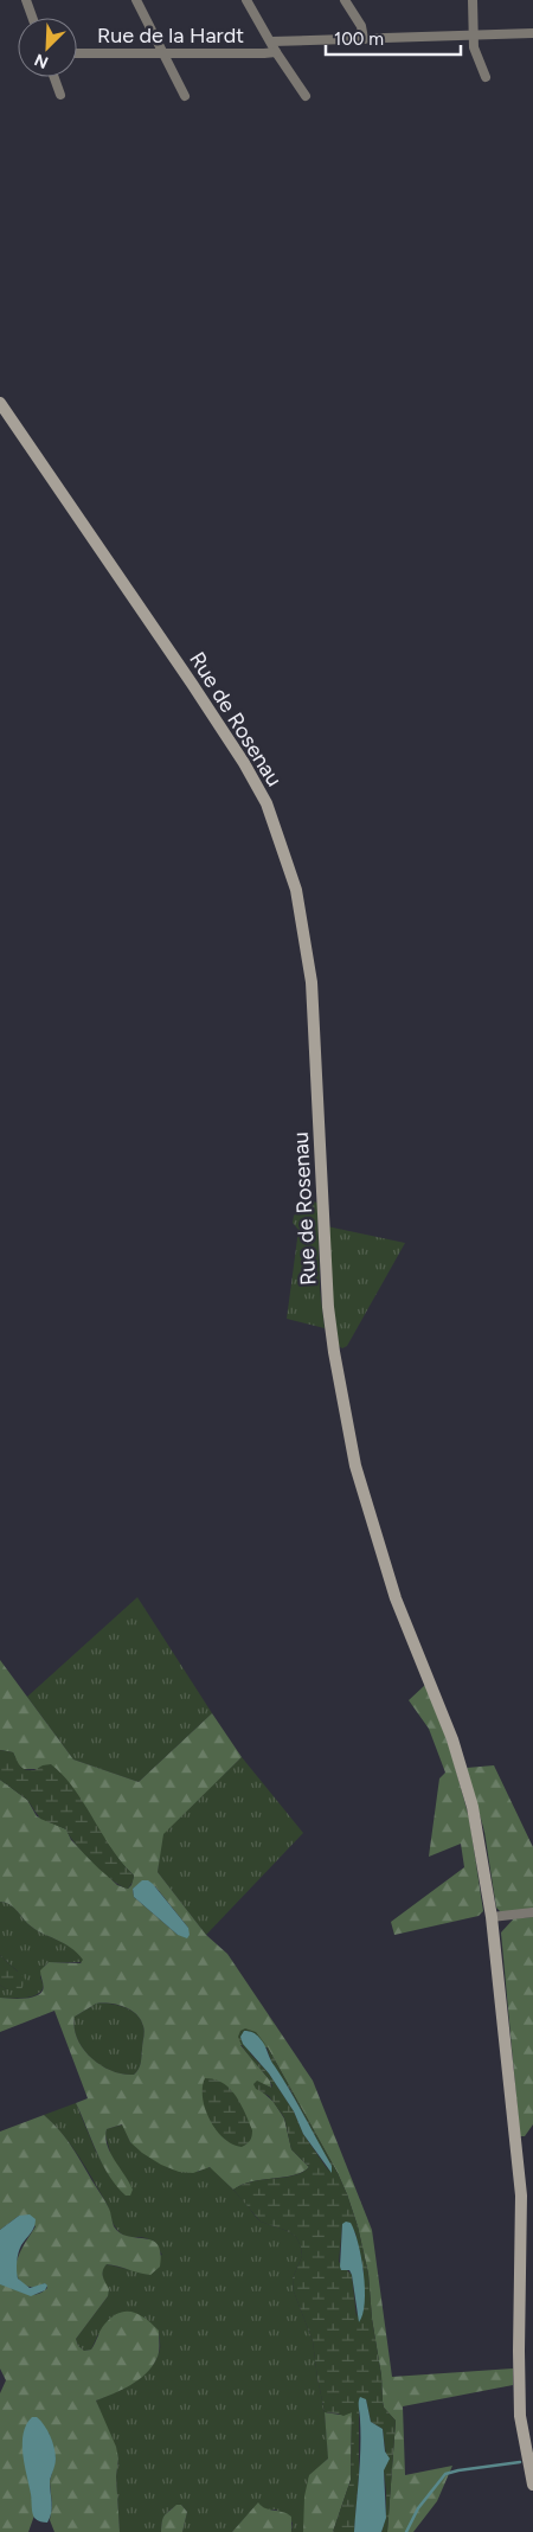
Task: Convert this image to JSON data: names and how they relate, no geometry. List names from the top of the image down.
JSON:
{
  "streets": {
    "main road": ["Rue de Rosenau"],
    "street": ["Rue de la Hardt"]
  },
  "scale_bar": "100 m",
  "north": "bottom left"
}
